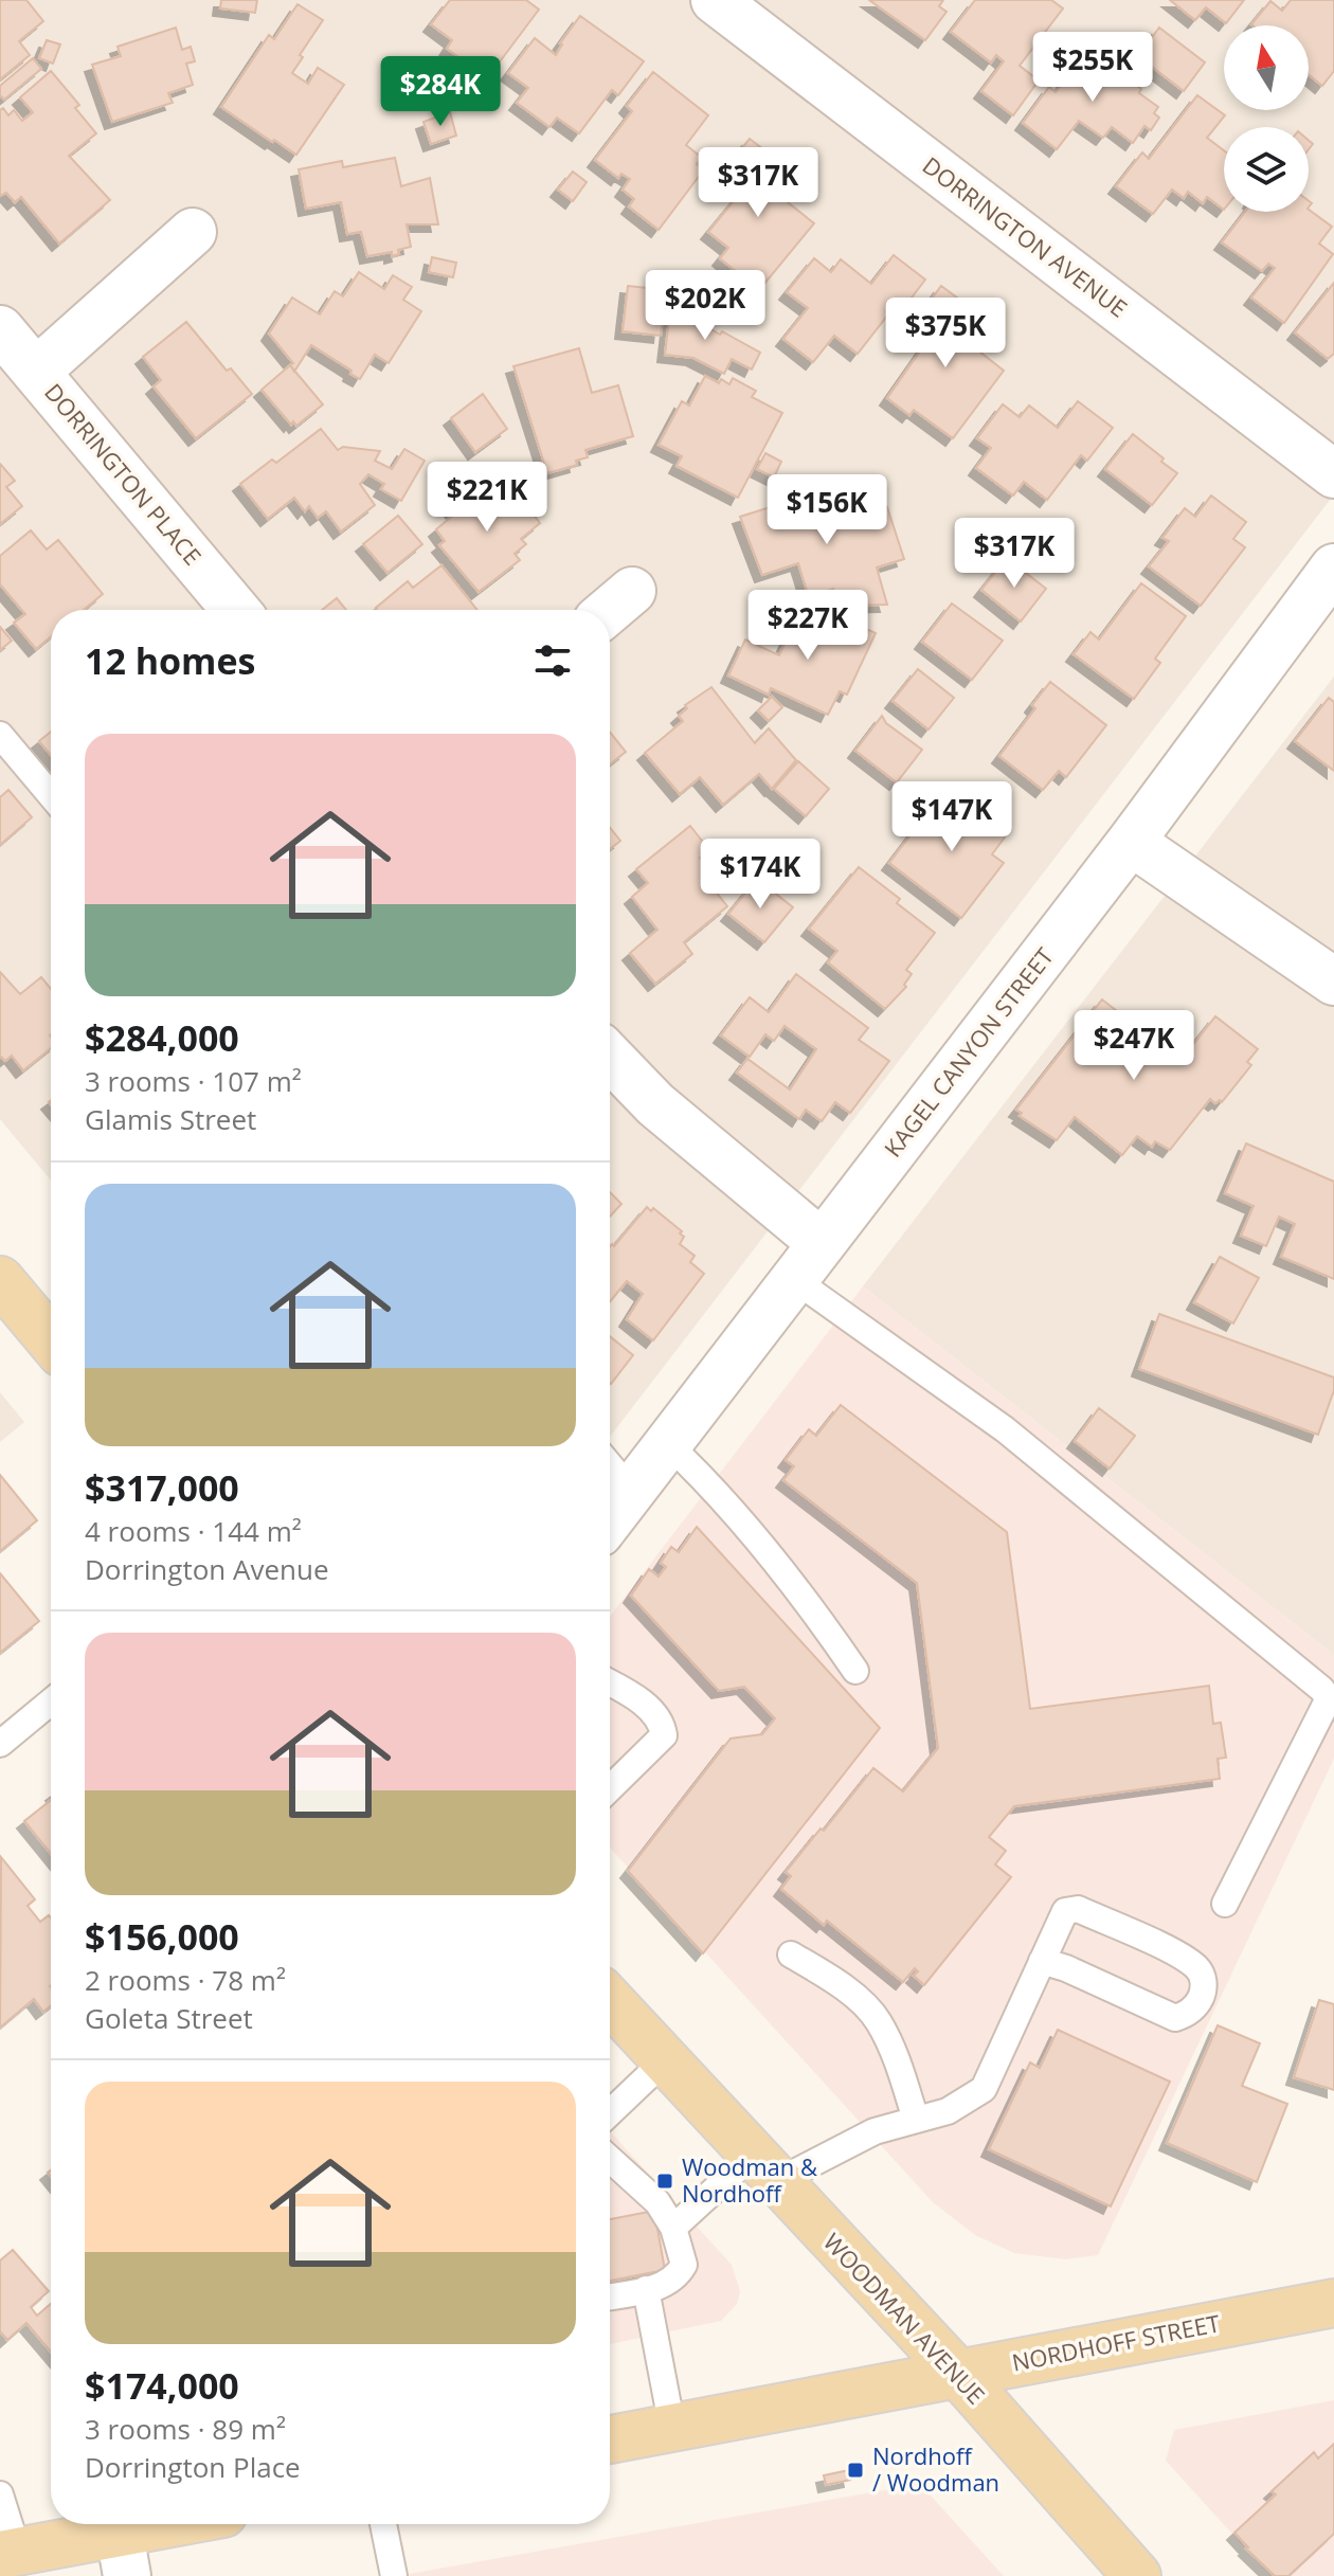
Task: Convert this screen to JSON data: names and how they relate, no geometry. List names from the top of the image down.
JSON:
{
  "streets": {
    "main road": ["WOODMAN AVENUE", "NORDHOFF STREET"],
    "street": ["DORRINGTON AVENUE", "DORRINGTON PLACE", "KAGEL CANYON STREET"]
  },
  "crossings": [
    ["WOODMAN AVENUE", "NORDHOFF STREET"]
  ],
  "places": {
    "transit": ["Woodman & Nordhoff", "Nordhoff / Woodman"]
  },
  "north": "top",
  "page": {
    "price": [
      "$255K",
      "$284K",
      "$317K",
      "$202K",
      "$375K",
      "$221K",
      "$156K",
      "$317K",
      "$227K",
      "$147K",
      "$174K",
      "$247K"
    ],
    "heading": "12 homes",
    "list": [
      {
        "name": "$284,000",
        "note": "3 rooms · 107 m² · Glamis Street"
      },
      {
        "name": "$317,000",
        "note": "4 rooms · 144 m² · Dorrington Avenue"
      },
      {
        "name": "$156,000",
        "note": "2 rooms · 78 m² · Goleta Street"
      },
      {
        "name": "$174,000",
        "note": "3 rooms · 89 m² · Dorrington Place"
      }
    ]
  }
}
